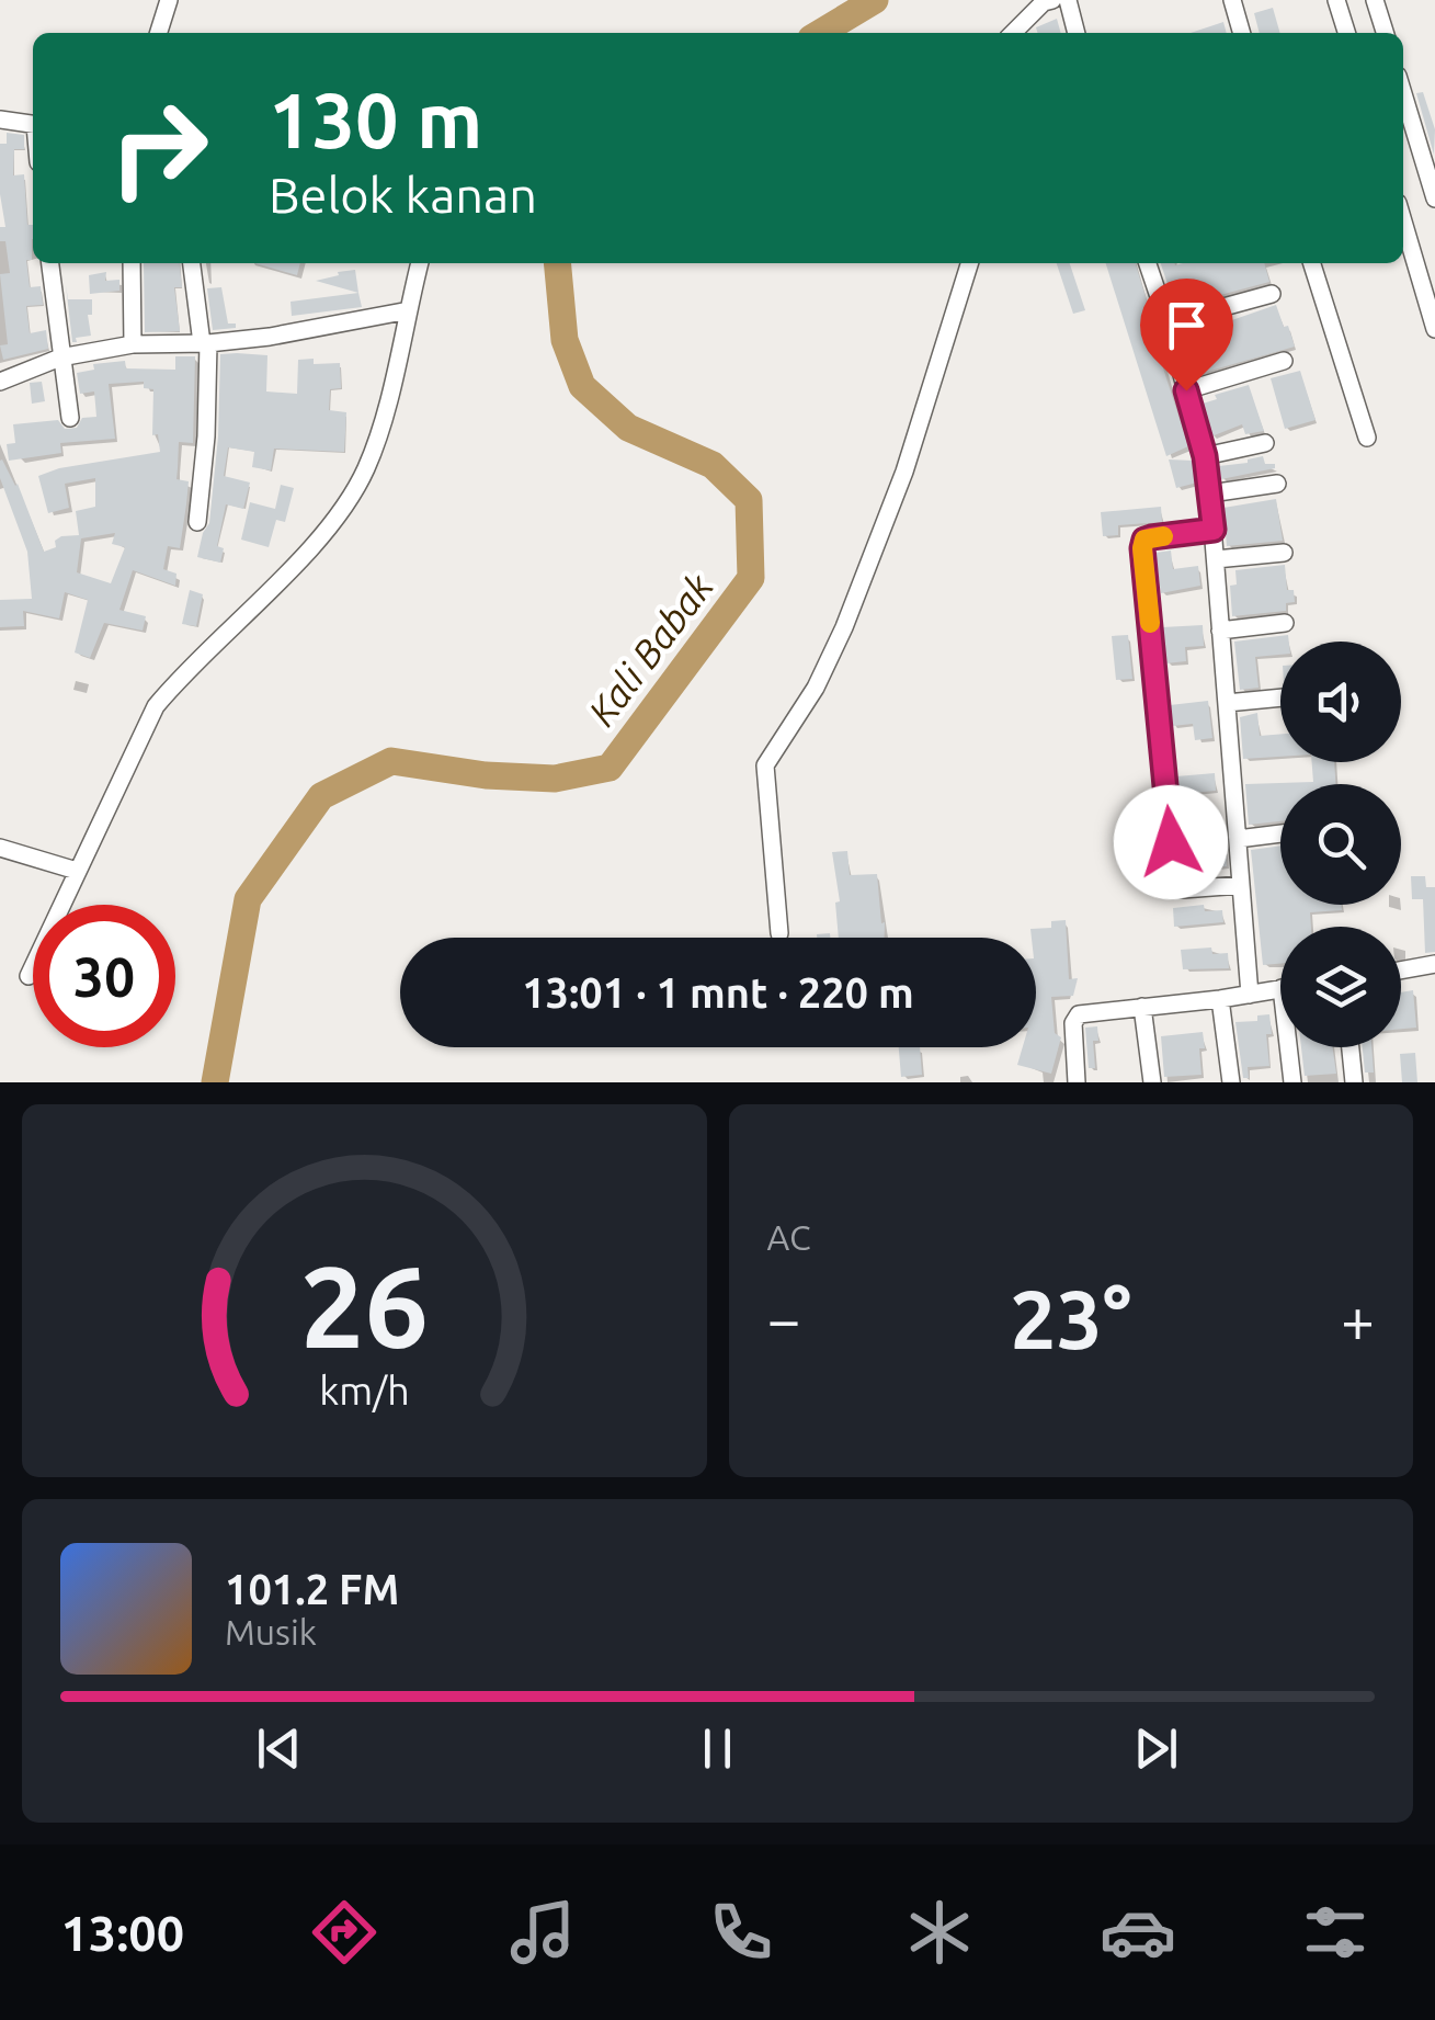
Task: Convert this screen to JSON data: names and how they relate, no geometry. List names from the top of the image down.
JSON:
{
  "water": ["Kali Babak"],
  "page": {
    "turn": ["130 m", "Belok kanan"],
    "limit": "30",
    "trip": "13:01 · 1 mnt · 220 m",
    "tile": "AC",
    "heat": ["−", "23°", "+"],
    "song": ["101.2 FM", "Musik"],
    "tabs": "13:00",
    "gauge": ["26", "km/h"]
  }
}
